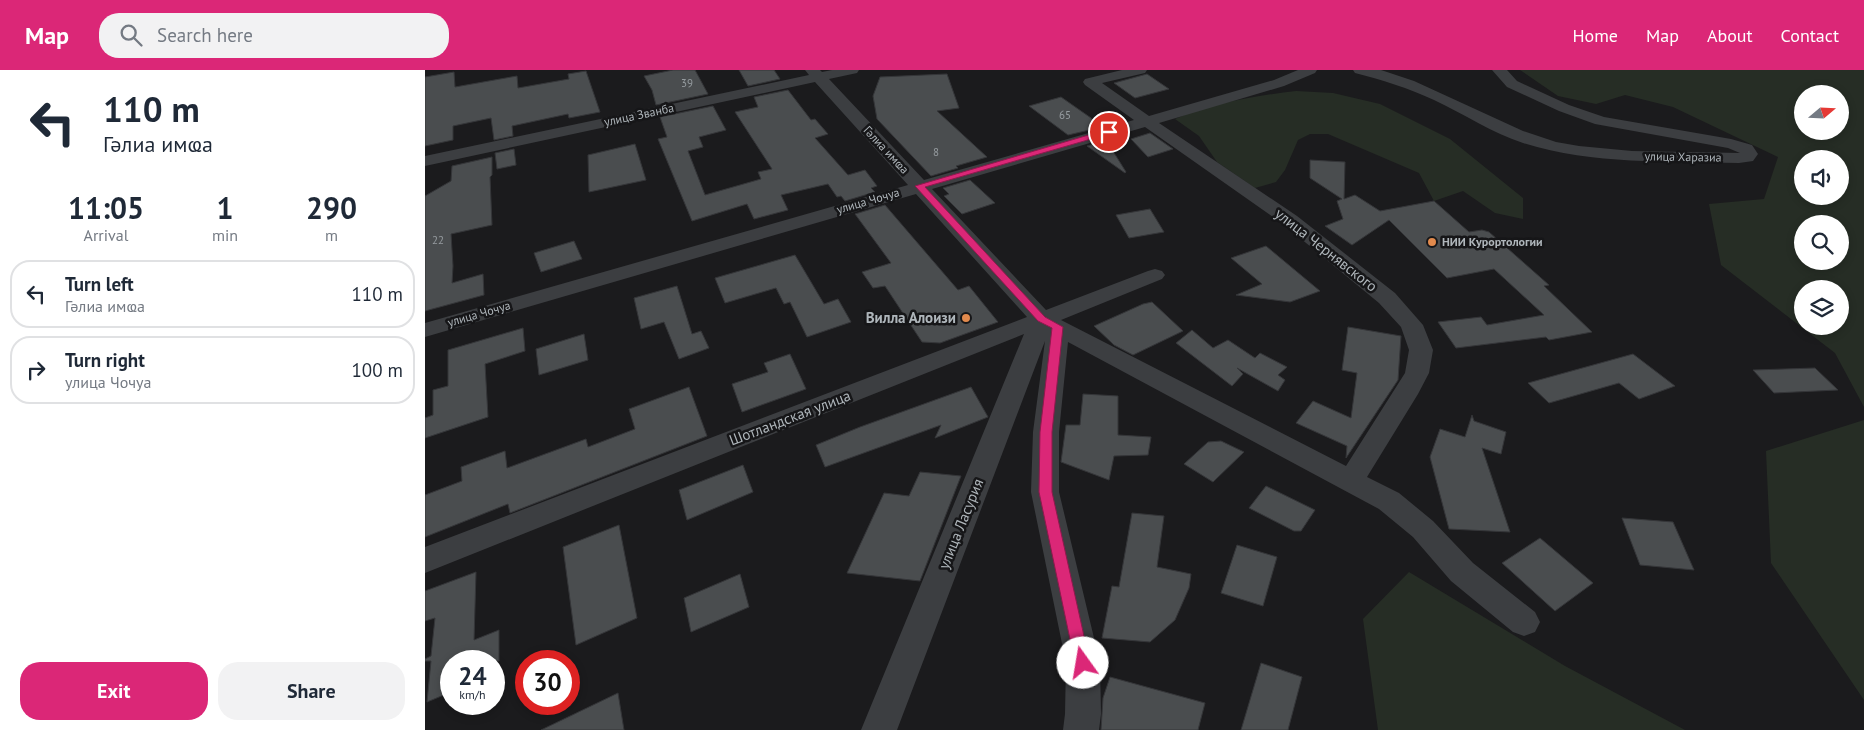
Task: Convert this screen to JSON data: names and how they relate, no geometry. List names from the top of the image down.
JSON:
{
  "streets": {
    "street": [
      "улица Званба",
      "Гәлиа имҩа",
      "улица Харазиа",
      "улица Чочуа",
      "улица Чернявского",
      "Шотландская улица",
      "улица Ласурия"
    ]
  },
  "crossings": [
    ["улица Званба", "Гәлиа имҩа"],
    ["Гәлиа имҩа", "улица Чочуа"],
    ["Гәлиа имҩа", "улица Чернявского"],
    ["Гәлиа имҩа", "Шотландская улица"],
    ["Гәлиа имҩа", "улица Ласурия"],
    ["улица Чочуа", "улица Чернявского"],
    ["Шотландская улица", "улица Ласурия"]
  ],
  "places": ["НИИ Курортологии", "Вилла Алоизи"],
  "house_numbers": [
    "39",
    "65",
    "8",
    "22"
  ],
  "north": "right",
  "page": {
    "header": "Map",
    "search": "Search here",
    "nav": [
      "Home",
      "Map",
      "About",
      "Contact"
    ],
    "turn": ["110 m", "Гәлиа имҩа"],
    "eta": [
      "11:05",
      "Arrival",
      "1",
      "min",
      "290",
      "m"
    ],
    "list": [
      {
        "name": "Turn left",
        "note": "Гәлиа имҩа",
        "value": "110 m"
      },
      {
        "name": "Turn right",
        "note": "улица Чочуа",
        "value": "100 m"
      }
    ],
    "speed": "24 km/h",
    "limit": "30",
    "buttons": ["Exit", "Share"]
  }
}
